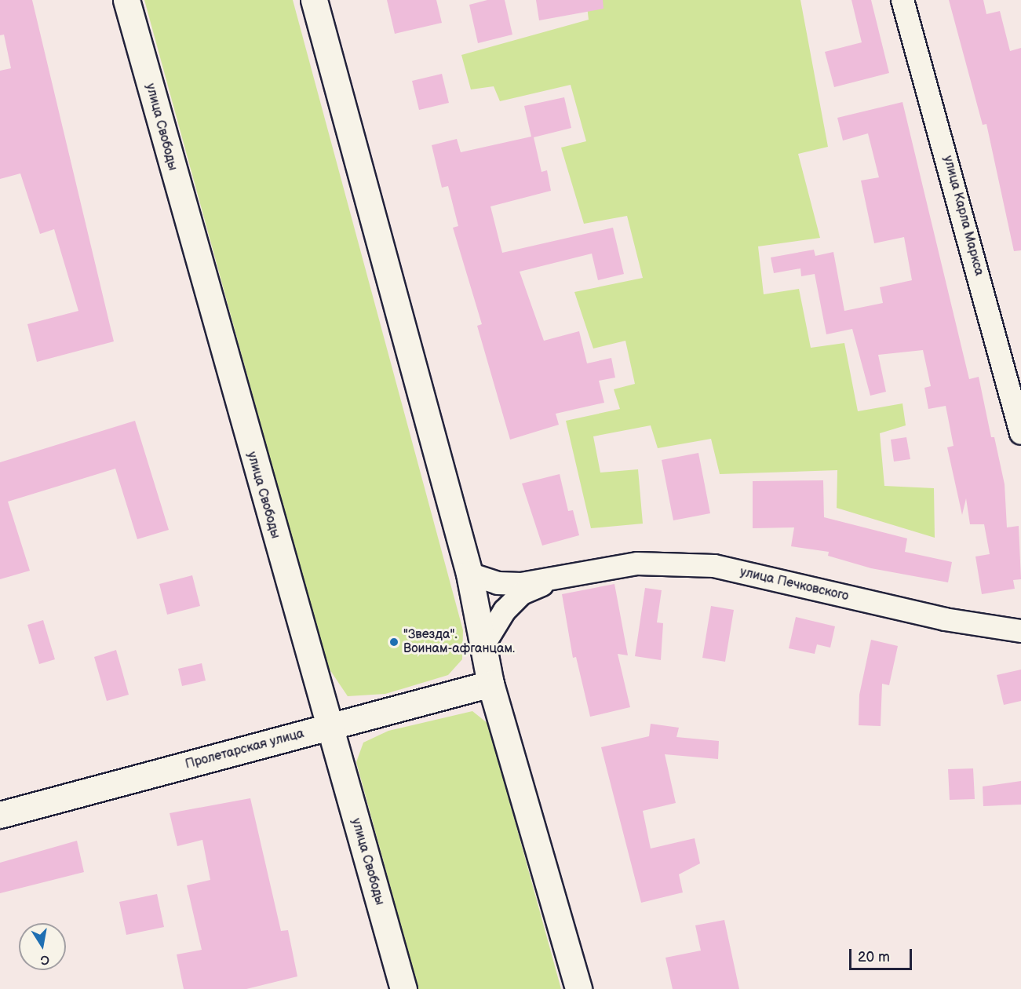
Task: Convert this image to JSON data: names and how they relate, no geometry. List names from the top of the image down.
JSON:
{
  "streets": {
    "main road": ["улица Свободы", "Пролетарская улица"],
    "street": ["улица Карла Маркса", "улица Печковского"]
  },
  "crossings": [
    ["улица Свободы", "Пролетарская улица"]
  ],
  "places": ["\"Звезда\". Воинам-афганцам."],
  "scale_bar": "20 m",
  "north": "bottom"
}
